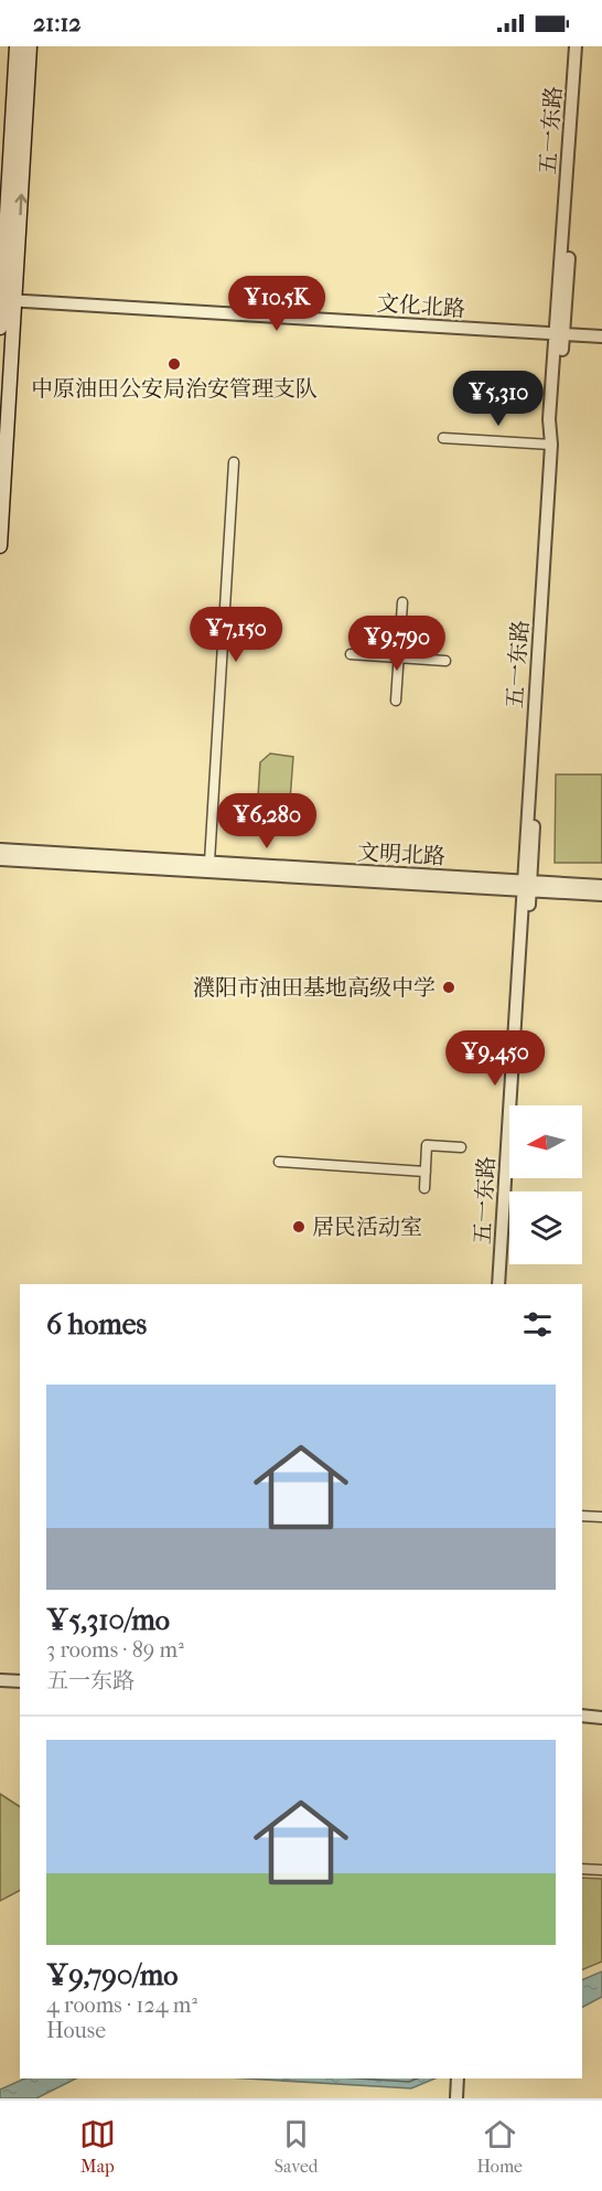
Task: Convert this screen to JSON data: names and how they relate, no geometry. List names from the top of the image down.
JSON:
{
  "streets": {
    "street": ["五一东路", "文化北路", "文明北路"]
  },
  "crossings": [
    ["五一东路", "文化北路"],
    ["五一东路", "文明北路"]
  ],
  "places": ["中原油田公安局治安管理支队", "濮阳市油田基地高级中学", "居民活动室"],
  "north": "left",
  "page": {
    "status": "21:12",
    "price": [
      "¥10.5K",
      "¥5,310",
      "¥7,150",
      "¥9,790",
      "¥6,280",
      "¥9,450"
    ],
    "heading": "6 homes",
    "list": [
      {
        "name": "¥5,310/mo",
        "note": "3 rooms · 89 m² · 五一东路"
      },
      {
        "name": "¥9,790/mo",
        "note": "4 rooms · 124 m² · House"
      }
    ],
    "tabs": ["Map", "Saved", "Home"]
  }
}
